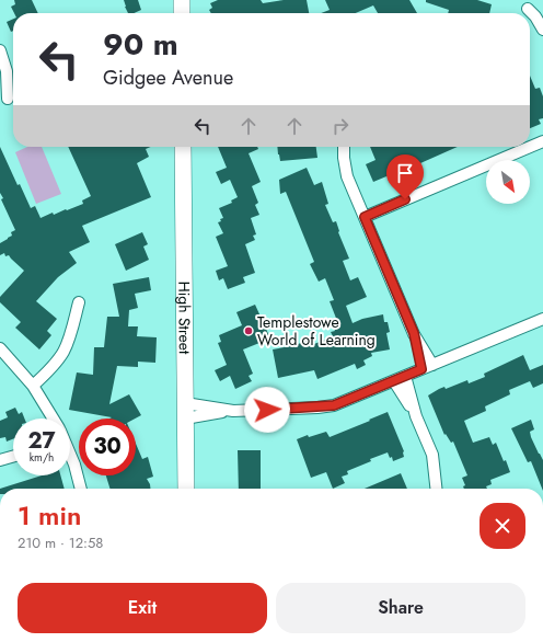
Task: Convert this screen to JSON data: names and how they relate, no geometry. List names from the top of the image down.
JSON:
{
  "streets": {
    "main road": ["High Street"]
  },
  "places": ["Templestowe World of Learning"],
  "north": "bottom right",
  "page": {
    "turn": ["90 m", "Gidgee Avenue"],
    "speed": "27 km/h",
    "limit": "30",
    "heading": ["1 min", "210 m · 12:58"],
    "buttons": ["Exit", "Share"]
  }
}
